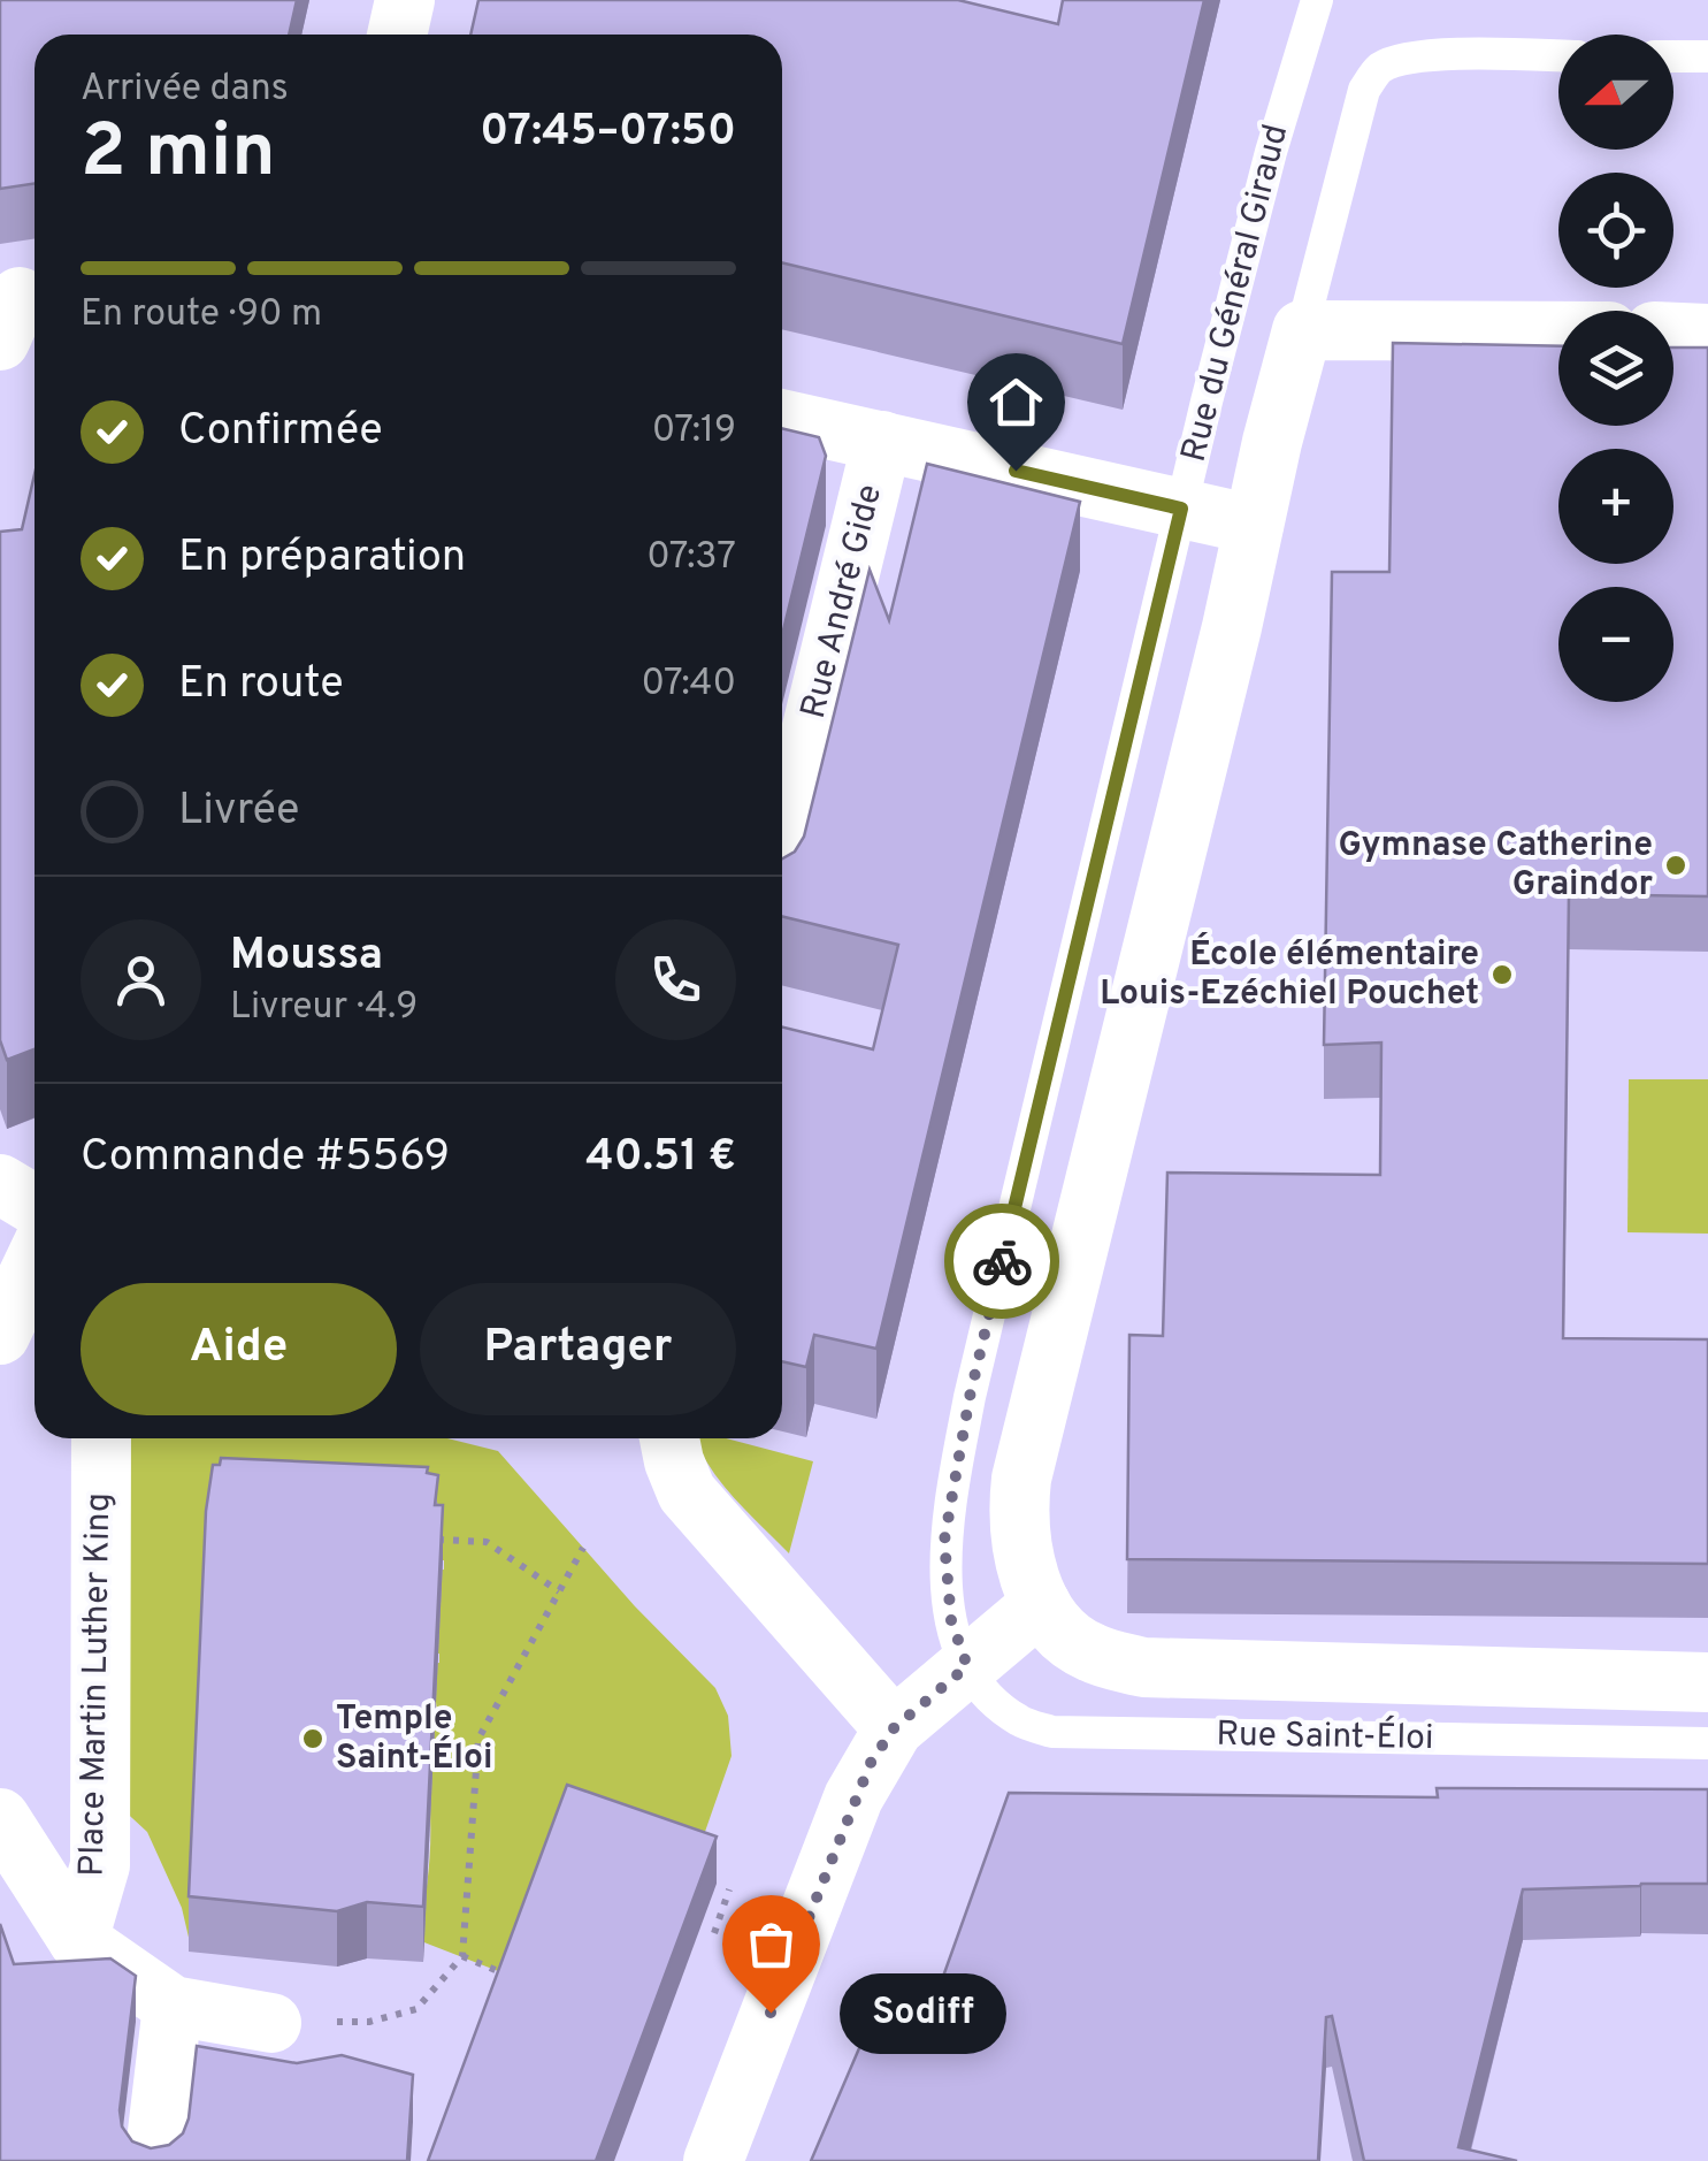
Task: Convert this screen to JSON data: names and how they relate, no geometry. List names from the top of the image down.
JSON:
{
  "streets": {
    "street": [
      "Rue du Général Giraud",
      "Rue André Gide",
      "Place Martin Luther King",
      "Rue Saint-Éloi"
    ]
  },
  "crossings": [
    ["Rue du Général Giraud", "Rue Saint-Éloi"]
  ],
  "places": [
    "Gymnase Catherine Graindor",
    "École élémentaire Louis-Ezéchiel Pouchet",
    "Temple Saint-Éloi",
    "Sodiff"
  ],
  "north": "left",
  "page": {
    "map_buttons": ["+", "−"],
    "heading": ["2 min", "Arrivée dans", "07:45–07:50"],
    "panel": [
      "Moussa",
      "Livreur · 4.9",
      "Commande #5569",
      "40.51 €"
    ],
    "bar": "En route · 90 m",
    "list": [
      ["Confirmée", "07:19"],
      ["En préparation", "07:37"],
      ["En route", "07:40"],
      "Livrée"
    ],
    "buttons": ["Aide", "Partager"],
    "bubble": "Sodiff"
  }
}
